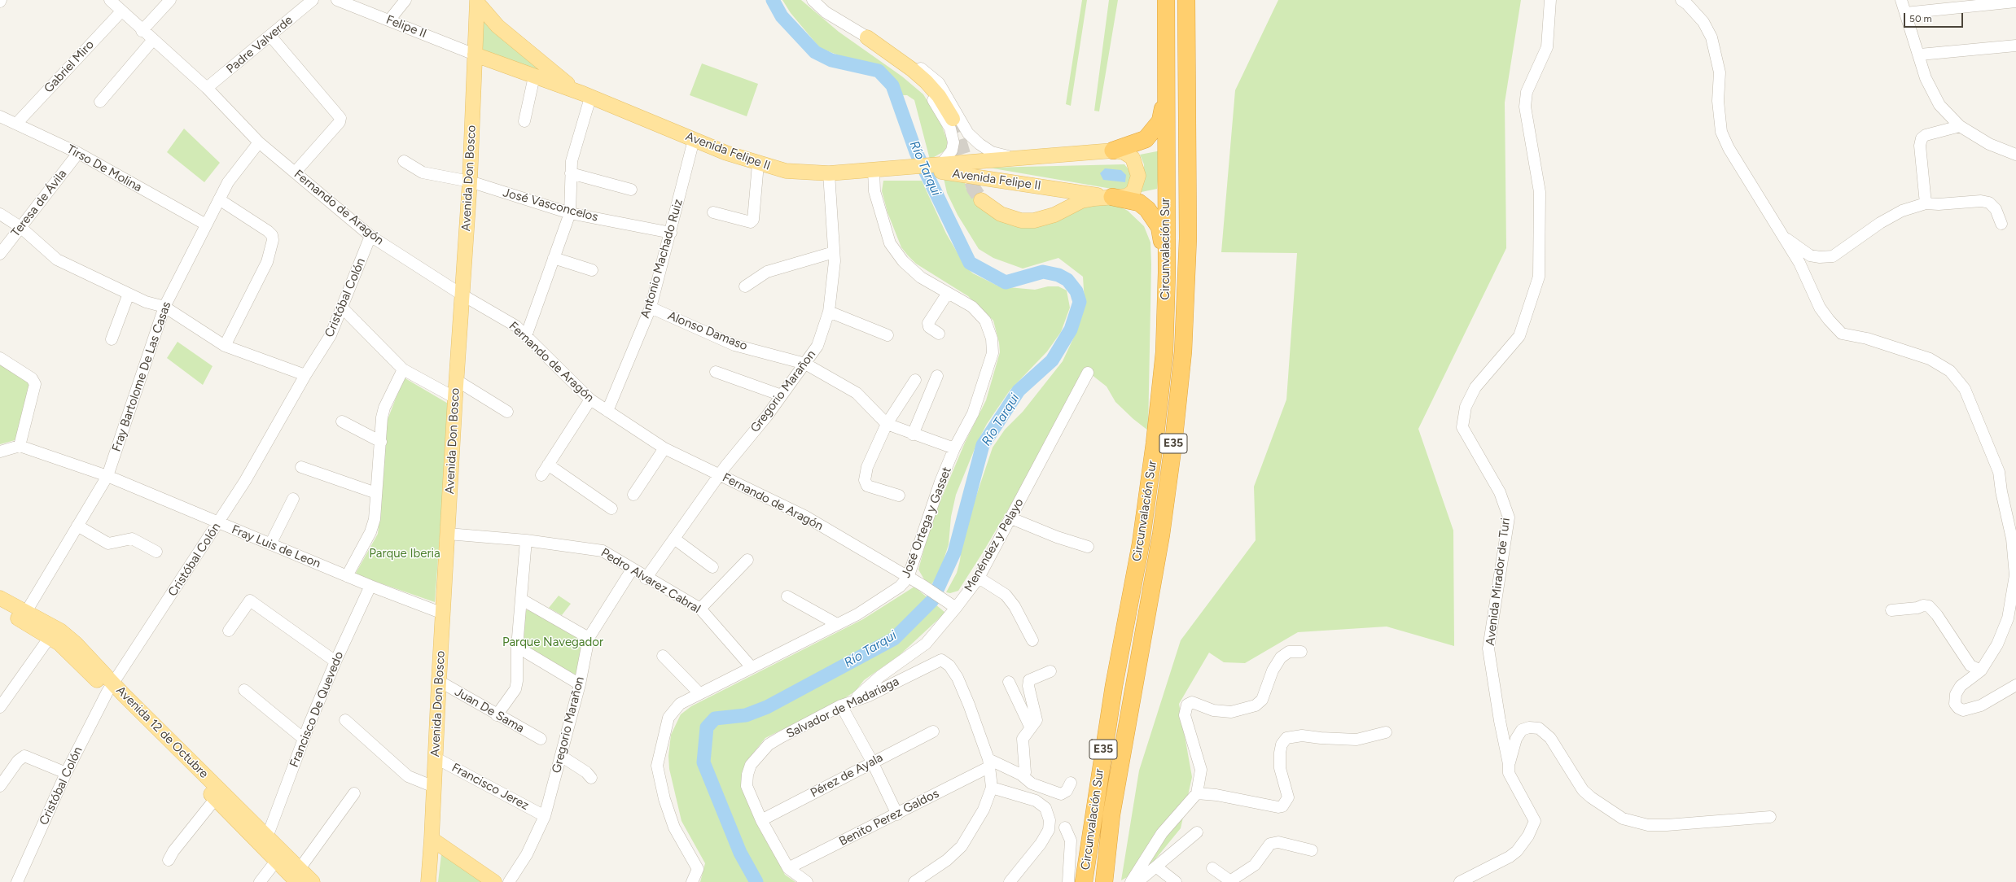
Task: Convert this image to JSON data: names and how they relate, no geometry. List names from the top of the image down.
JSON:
{
  "streets": {
    "highway": ["Circunvalación Sur", "E35"],
    "main road": ["Avenida Felipe II", "Avenida Don Bosco", "Avenida 12 de Octubre"],
    "street": [
      "Felipe II",
      "Padre Valverde",
      "Gabriel Miro",
      "Tirso De Molina",
      "Teresa de Ávila",
      "José Vasconcelos",
      "Fernando de Aragón",
      "Antonio Machado Ruiz",
      "Cristóbal Colón",
      "Alonso Damaso",
      "Fray Bartolome De Las Casas",
      "Gregorio Marañon",
      "José Ortega y Gasset",
      "Menéndez y Pelayo",
      "Fray Luis de Leon",
      "Pedro Alvarez Cabral",
      "Avenida Mirador de Turi",
      "Salvador de Madariaga",
      "Francisco De Quevedo",
      "Juan De Sama",
      "Pérez de Ayala",
      "Francisco Jerez",
      "Benito Perez Galdos"
    ]
  },
  "crossings": [
    ["Felipe II", "Avenida Felipe II"],
    ["Felipe II", "Avenida Don Bosco"],
    ["Padre Valverde", "Fernando de Aragón"],
    ["Gabriel Miro", "Tirso De Molina"],
    ["Gabriel Miro", "Fernando de Aragón"],
    ["Avenida Felipe II", "Avenida Don Bosco"],
    ["Avenida Felipe II", "Antonio Machado Ruiz"],
    ["Avenida Felipe II", "Gregorio Marañon"],
    ["Avenida Felipe II", "José Ortega y Gasset"],
    ["Tirso De Molina", "Teresa de Ávila"],
    ["Tirso De Molina", "Fray Bartolome De Las Casas"],
    ["Avenida Don Bosco", "José Vasconcelos"],
    ["Avenida Don Bosco", "Fernando de Aragón"],
    ["Avenida Don Bosco", "Fray Luis de Leon"],
    ["Avenida Don Bosco", "Pedro Alvarez Cabral"],
    ["Avenida Don Bosco", "Juan De Sama"],
    ["Avenida Don Bosco", "Francisco Jerez"],
    ["José Vasconcelos", "Antonio Machado Ruiz"],
    ["Fernando de Aragón", "Antonio Machado Ruiz"],
    ["Fernando de Aragón", "Cristóbal Colón"],
    ["Fernando de Aragón", "Fray Bartolome De Las Casas"],
    ["Fernando de Aragón", "Gregorio Marañon"],
    ["Fernando de Aragón", "José Ortega y Gasset"],
    ["Fernando de Aragón", "Menéndez y Pelayo"],
    ["Antonio Machado Ruiz", "Alonso Damaso"],
    ["Cristóbal Colón", "Fray Luis de Leon"],
    ["Cristóbal Colón", "Avenida 12 de Octubre"],
    ["Alonso Damaso", "Gregorio Marañon"],
    ["Alonso Damaso", "José Ortega y Gasset"],
    ["Fray Bartolome De Las Casas", "Fray Luis de Leon"],
    ["Fray Bartolome De Las Casas", "Avenida 12 de Octubre"],
    ["Gregorio Marañon", "Pedro Alvarez Cabral"],
    ["Gregorio Marañon", "Francisco Jerez"],
    ["José Ortega y Gasset", "Pedro Alvarez Cabral"],
    ["Menéndez y Pelayo", "Salvador de Madariaga"],
    ["Fray Luis de Leon", "Francisco De Quevedo"],
    ["Salvador de Madariaga", "Pérez de Ayala"],
    ["Salvador de Madariaga", "Benito Perez Galdos"],
    ["Francisco De Quevedo", "Avenida 12 de Octubre"]
  ],
  "water": ["Río Tarqui"],
  "parks": ["Parque Iberia", "Parque Navegador"],
  "scale_bar": "50 m"
}
